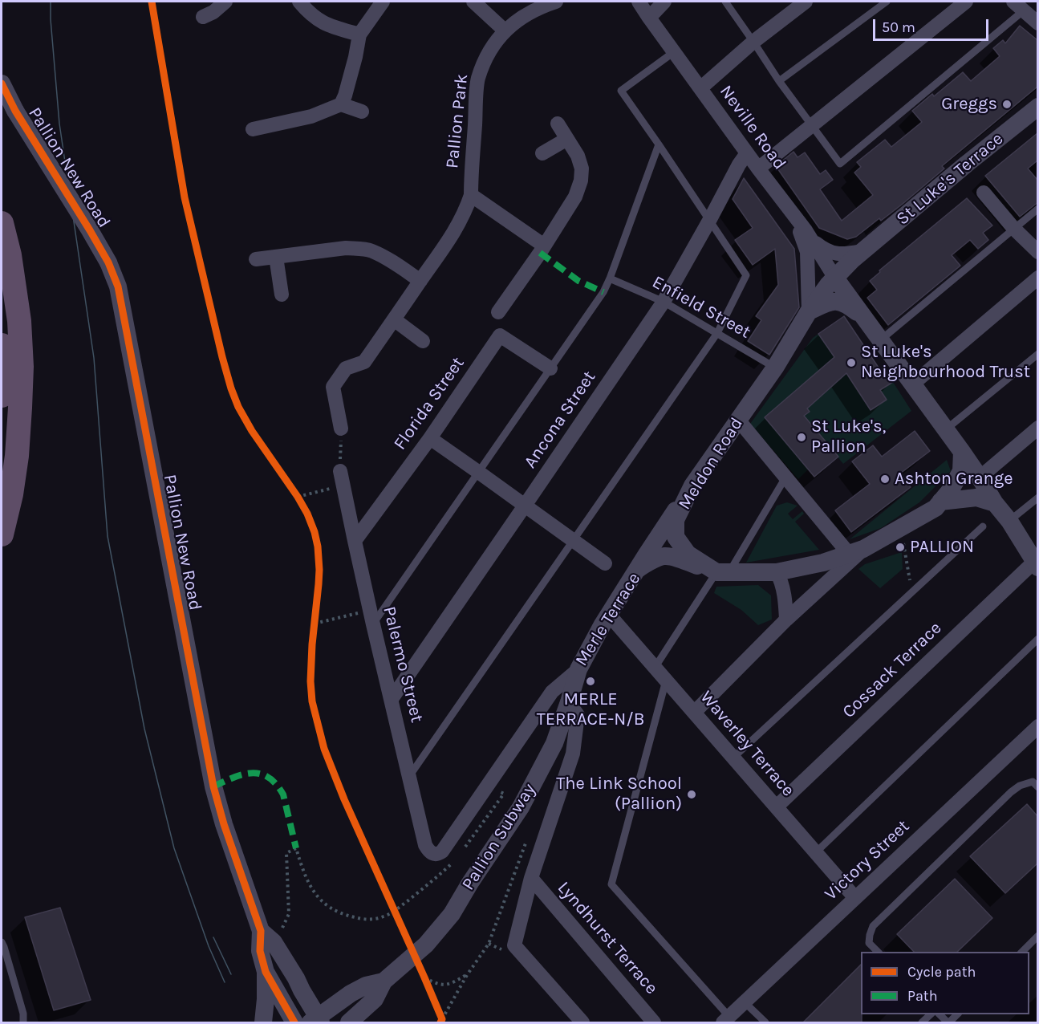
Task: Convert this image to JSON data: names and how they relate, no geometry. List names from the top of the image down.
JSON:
{
  "streets": {
    "street": [
      "Pallion Park",
      "Neville Road",
      "Pallion New Road",
      "St Luke's Terrace",
      "Florida Street",
      "Ancona Street",
      "Meldon Road",
      "Merle Terrace",
      "Palermo Street",
      "Cossack Terrace",
      "Waverley Terrace",
      "Pallion Subway",
      "Victory Street",
      "Lyndhurst Terrace"
    ],
    "lane": ["Enfield Street"]
  },
  "crossings": [
    ["Neville Road", "Ancona Street"],
    ["Neville Road", "Meldon Road"],
    ["Pallion New Road", "Pallion Subway"],
    ["St Luke's Terrace", "Meldon Road"],
    ["Enfield Street", "Ancona Street"],
    ["Enfield Street", "Meldon Road"],
    ["Florida Street", "Palermo Street"],
    ["Ancona Street", "Palermo Street"],
    ["Meldon Road", "Merle Terrace"],
    ["Merle Terrace", "Palermo Street"],
    ["Merle Terrace", "Waverley Terrace"],
    ["Merle Terrace", "Pallion Subway"],
    ["Cossack Terrace", "Waverley Terrace"],
    ["Waverley Terrace", "Victory Street"]
  ],
  "places": [
    "Greggs",
    "St Luke's Neighbourhood Trust",
    "St Luke's, Pallion",
    "Ashton Grange",
    "PALLION",
    "MERLE TERRACE-N/B",
    "The Link School (Pallion)"
  ],
  "legend": ["Cycle path", "Path"],
  "scale_bar": "50 m"
}
